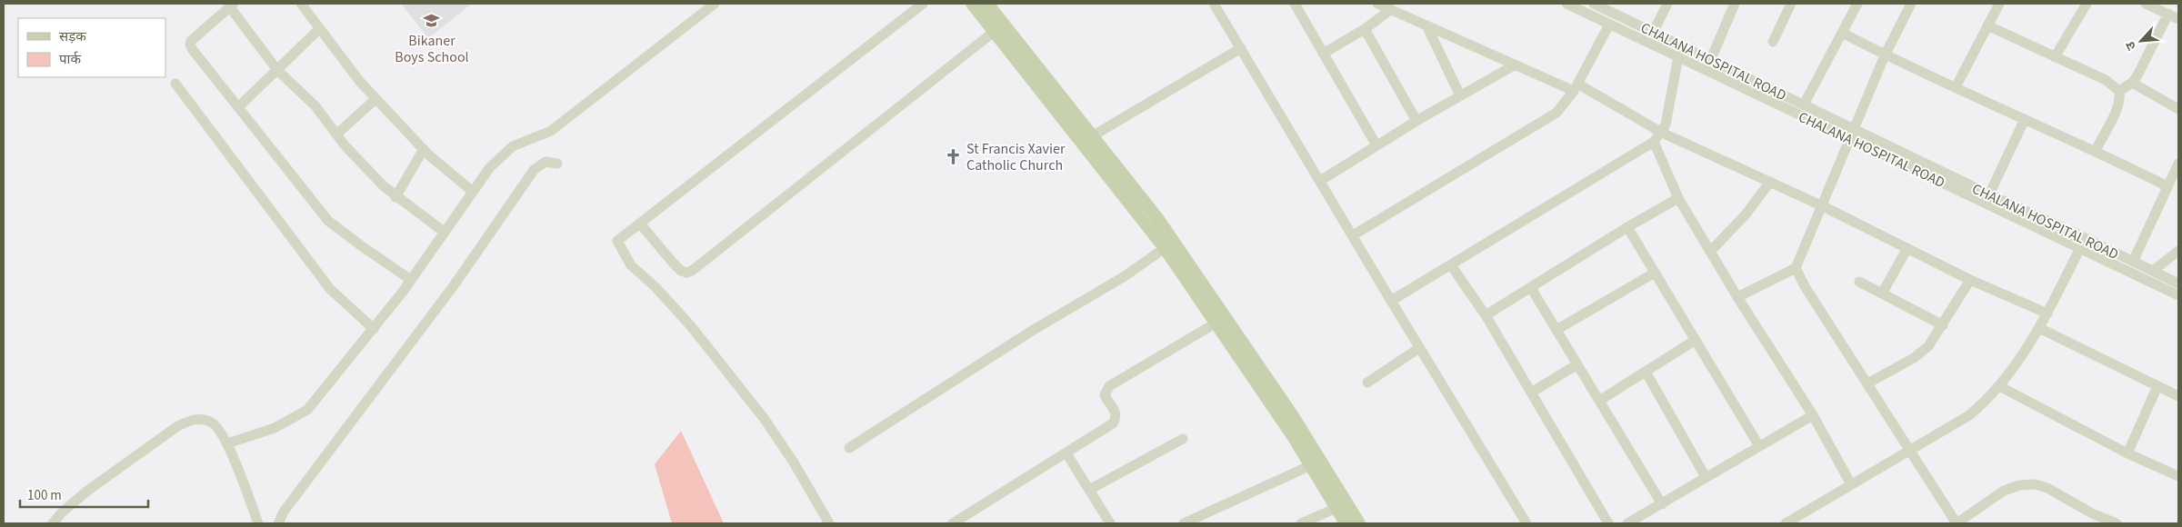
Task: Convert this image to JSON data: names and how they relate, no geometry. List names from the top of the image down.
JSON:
{
  "streets": {
    "street": ["CHALANA HOSPITAL ROAD"]
  },
  "places": {
    "school or university": ["Bikaner Boys School"],
    "church": ["St Francis Xavier Catholic Church"]
  },
  "legend": ["सड़क", "पार्क"],
  "scale_bar": "100 m",
  "north": "bottom left"
}
